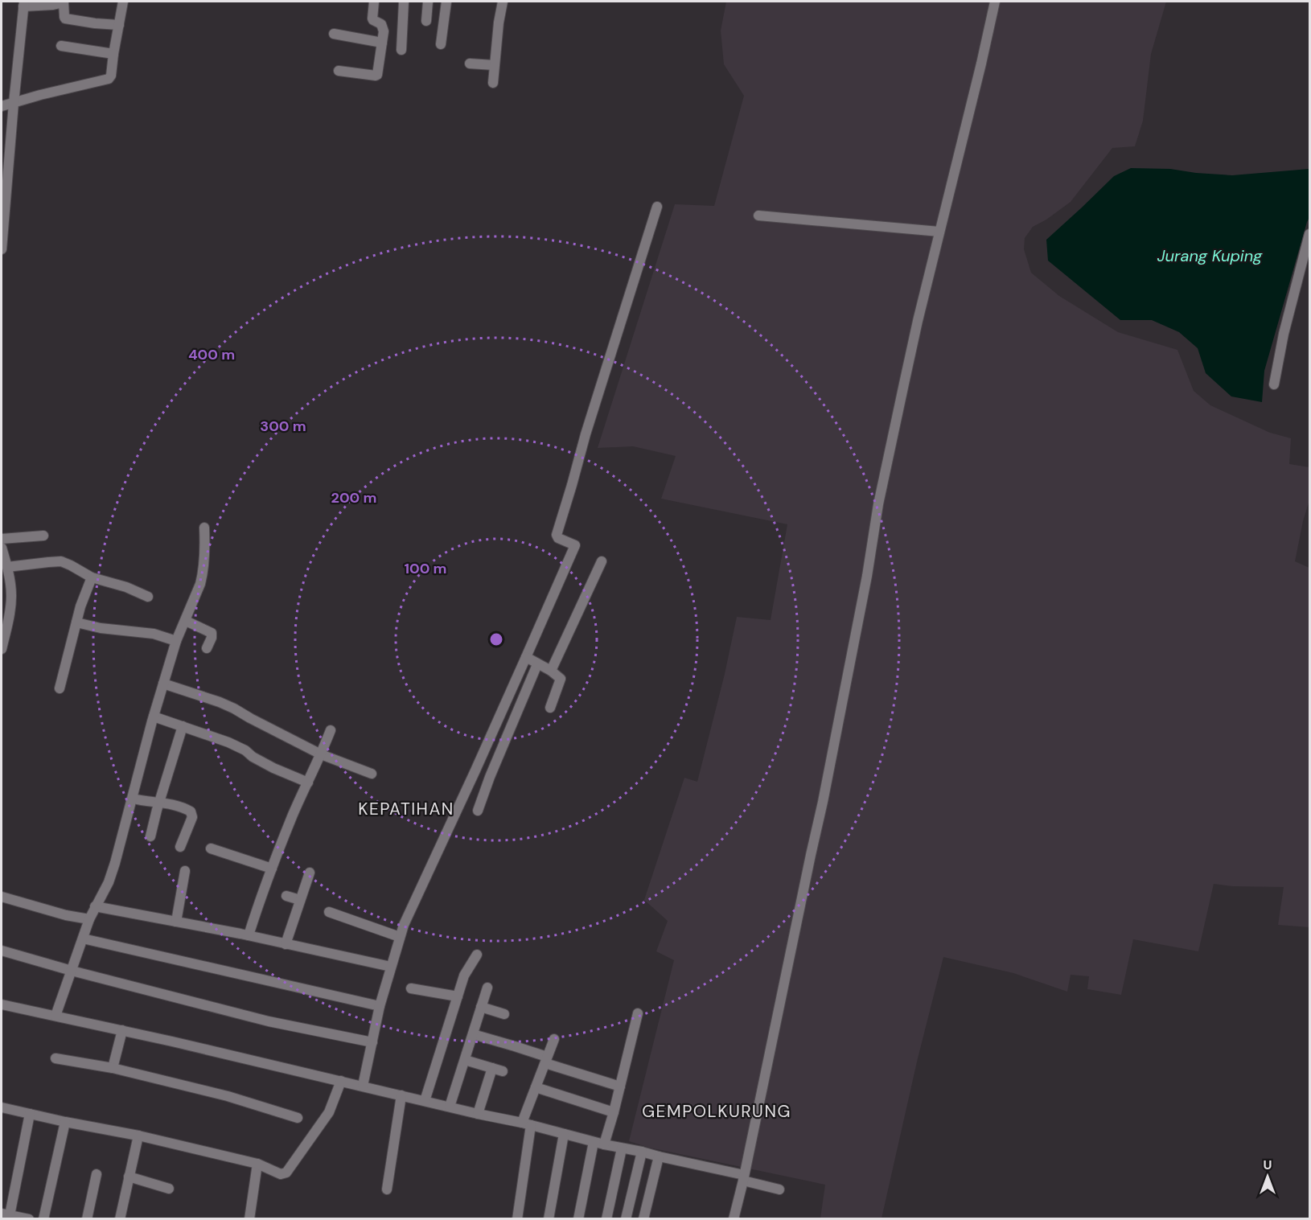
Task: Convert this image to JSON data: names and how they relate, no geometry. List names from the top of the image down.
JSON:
{
  "districts": ["KEPATIHAN", "GEMPOLKURUNG"],
  "water": ["Jurang Kuping"],
  "north": "top",
  "rings": [
    "400 m",
    "300 m",
    "200 m",
    "100 m"
  ]
}
